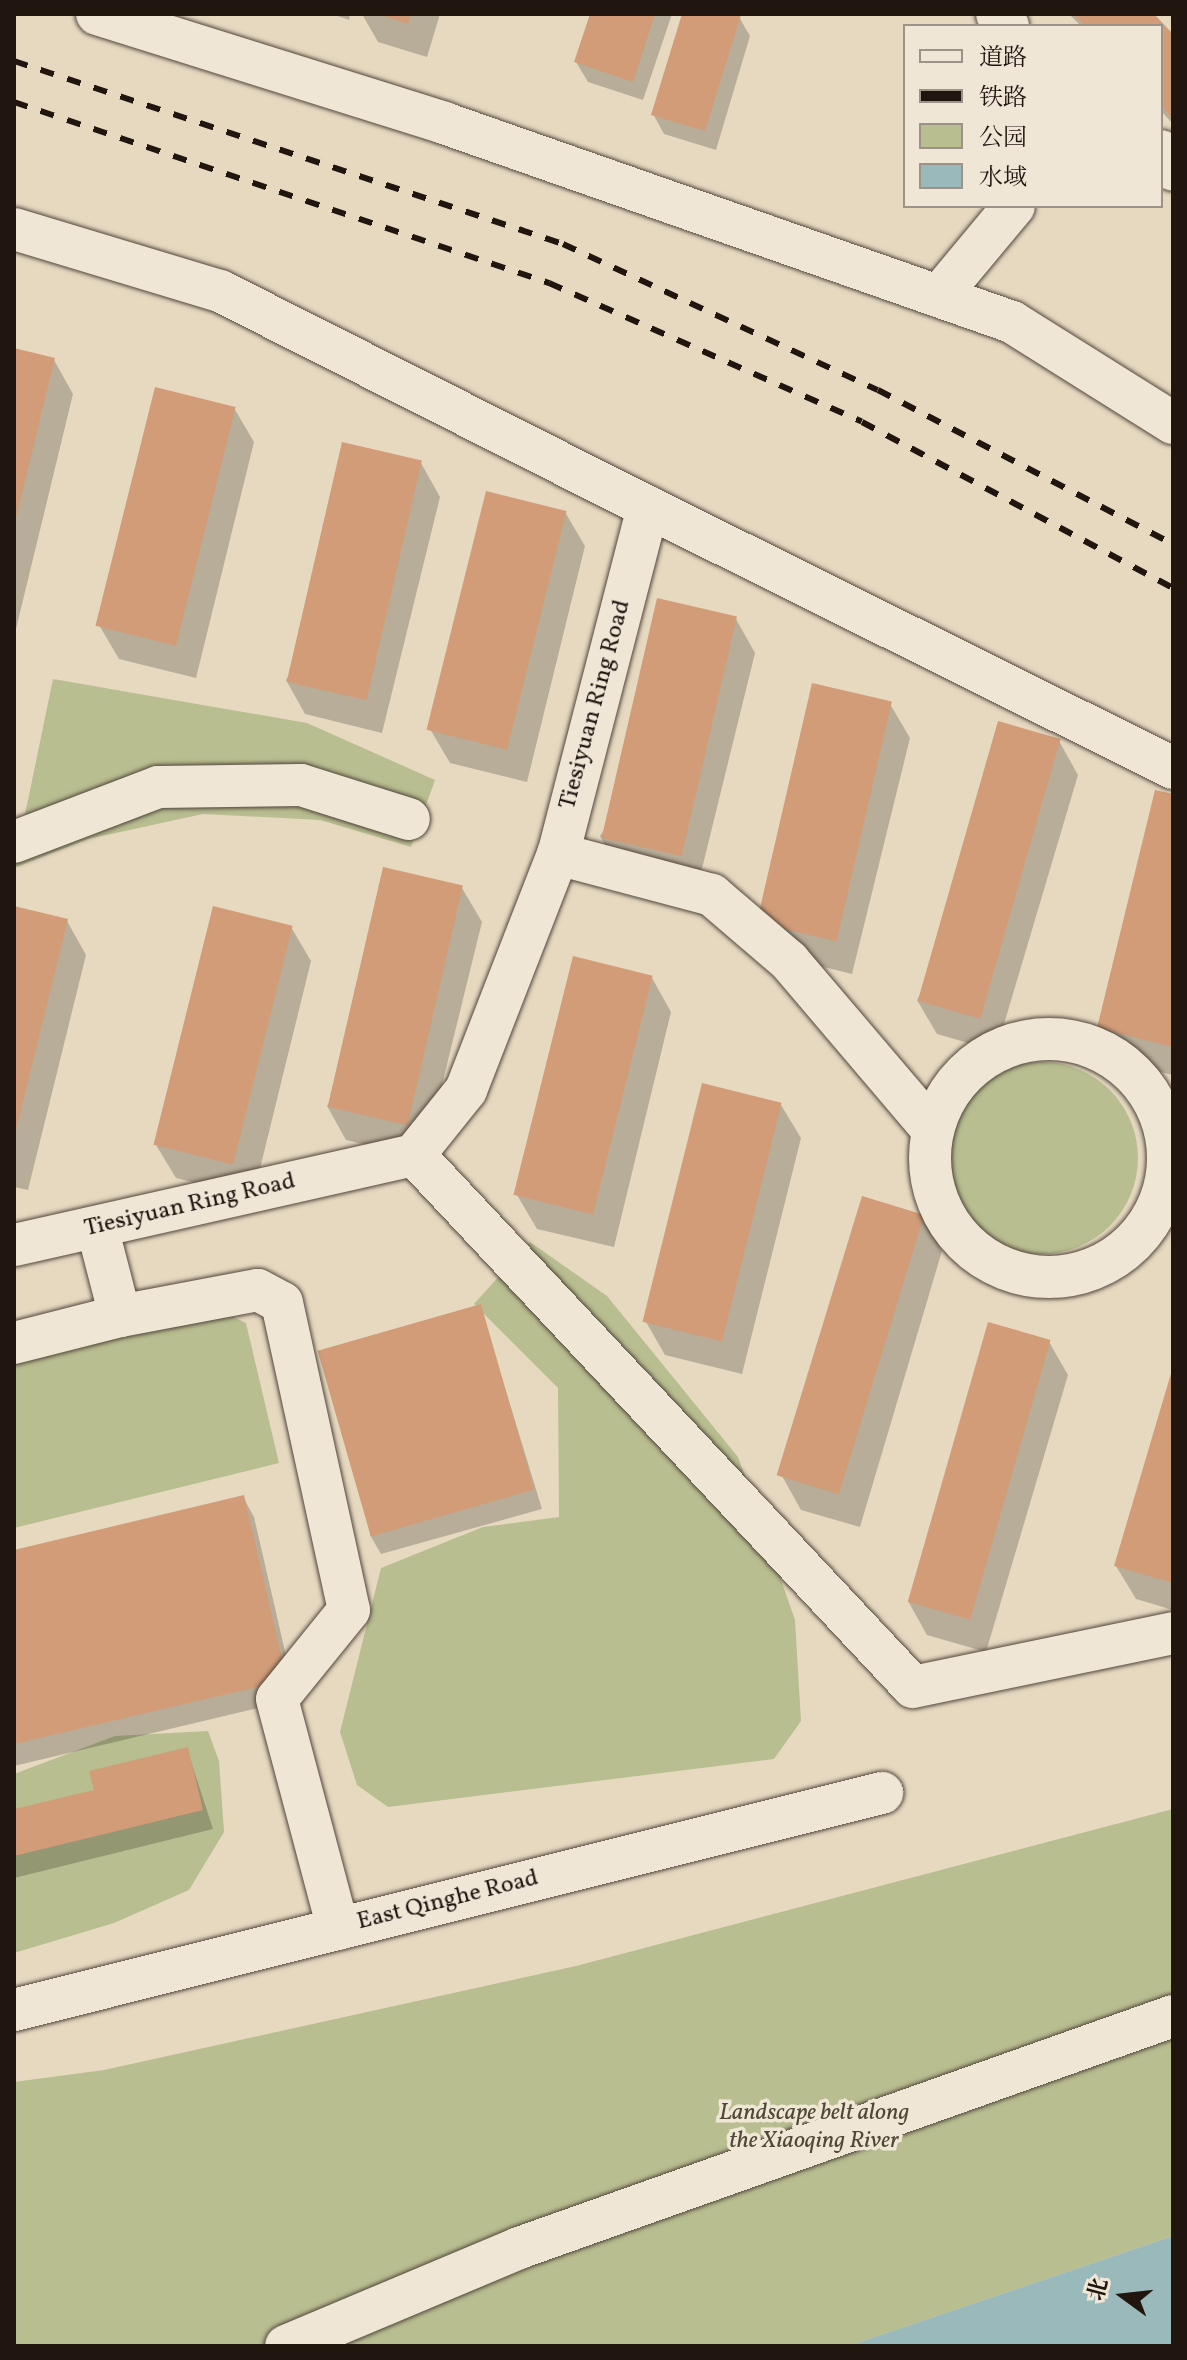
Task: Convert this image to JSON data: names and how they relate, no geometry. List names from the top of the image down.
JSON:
{
  "streets": {
    "street": ["Tiesiyuan Ring Road", "East Qinghe Road"]
  },
  "parks": ["Landscape belt along the Xiaoqing River"],
  "legend": [
    "道路",
    "铁路",
    "公园",
    "水域"
  ],
  "north": "left"
}
